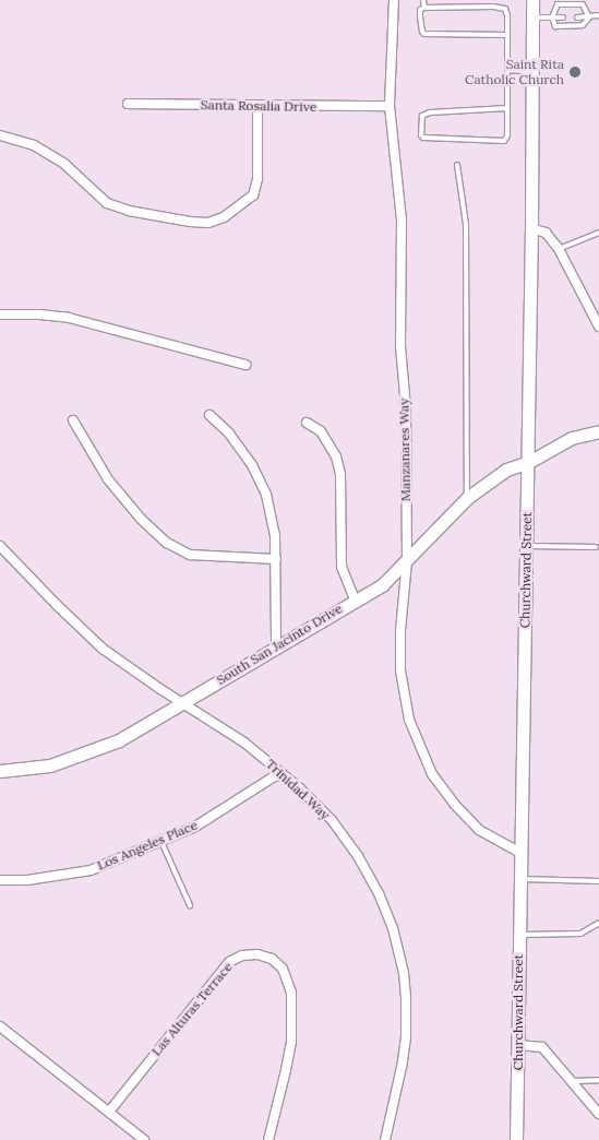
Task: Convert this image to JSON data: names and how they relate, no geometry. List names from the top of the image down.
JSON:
{
  "streets": {
    "street": [
      "Santa Rosalia Drive",
      "Manzanares Way",
      "Churchward Street",
      "South San Jacinto Drive",
      "Trinidad Way",
      "Los Angeles Place",
      "Las Alturas Terrace"
    ]
  },
  "crossings": [
    ["Santa Rosalia Drive", "Manzanares Way"],
    ["Manzanares Way", "Churchward Street"],
    ["Manzanares Way", "South San Jacinto Drive"],
    ["Churchward Street", "South San Jacinto Drive"],
    ["South San Jacinto Drive", "Trinidad Way"],
    ["Trinidad Way", "Los Angeles Place"]
  ],
  "places": ["Saint Rita Catholic Church"]
}
